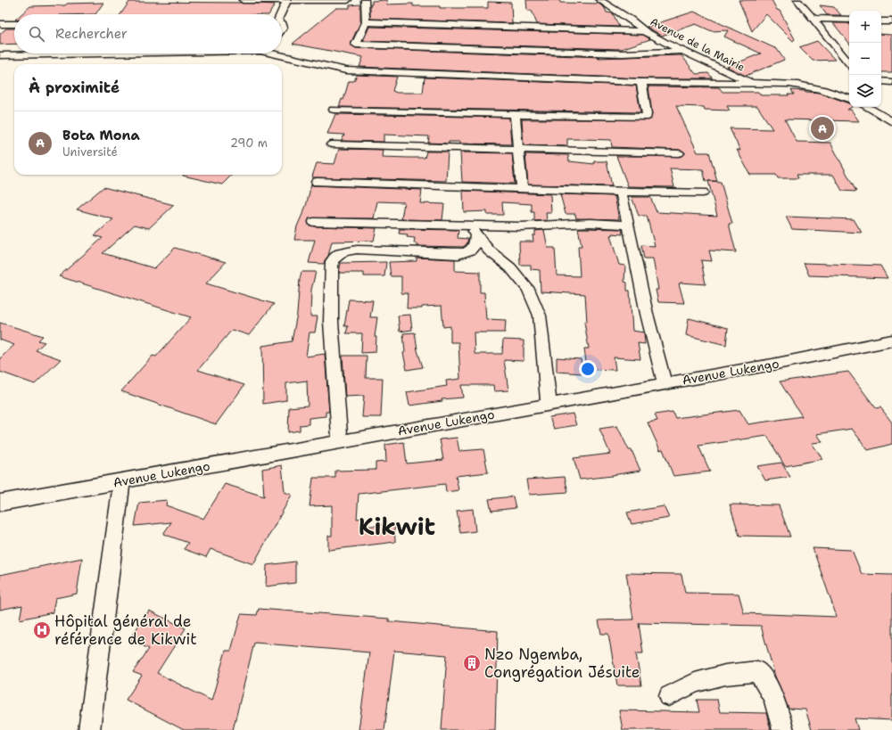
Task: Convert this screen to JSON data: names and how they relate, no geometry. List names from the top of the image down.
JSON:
{
  "streets": {
    "street": ["Avenue de la Mairie", "Avenue Lukengo"]
  },
  "districts": ["Kikwit"],
  "places": {
    "hospital": ["Hôpital général de référence de Kikwit"],
    "building": ["Nzo Ngemba, Congrégation Jésuite"]
  },
  "page": {
    "map_buttons": ["+", "−"],
    "search": "Rechercher",
    "heading": "À proximité",
    "list": [
      {
        "mark": "A",
        "name": "Bota Mona",
        "note": "Université",
        "value": "290 m"
      }
    ],
    "pins": "A"
  }
}
